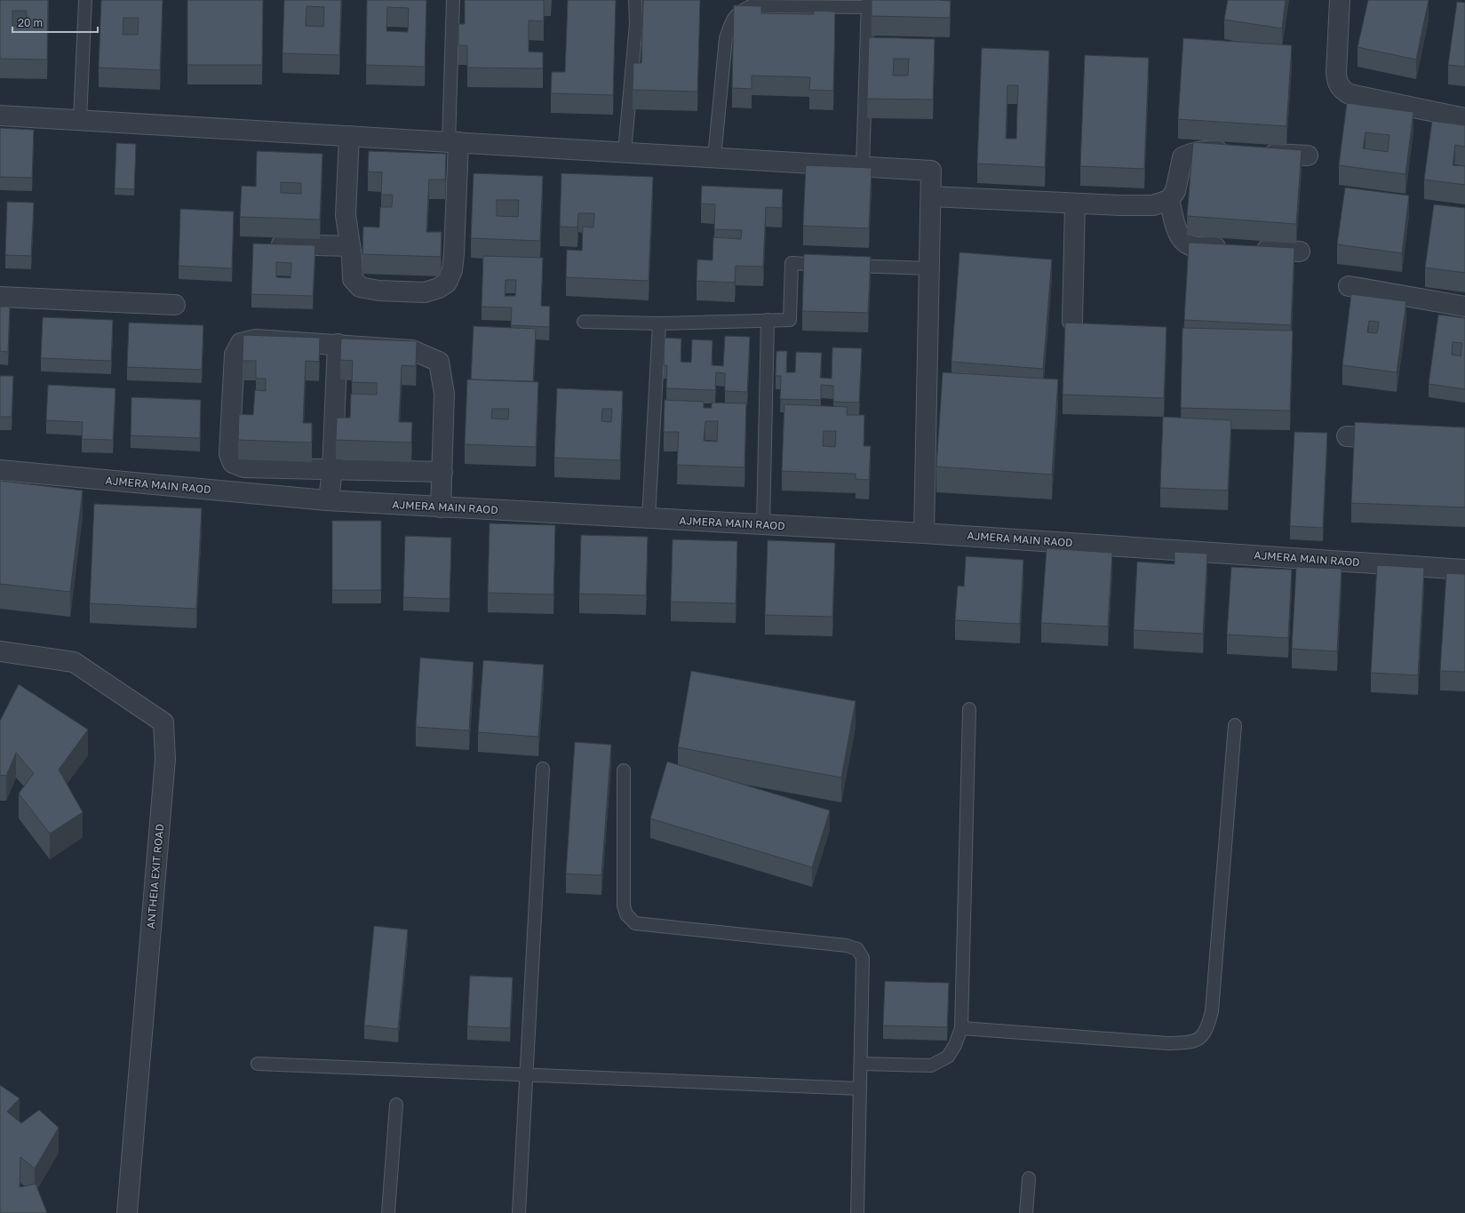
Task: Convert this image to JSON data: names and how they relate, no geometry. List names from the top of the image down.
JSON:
{
  "streets": {
    "street": ["AJMERA MAIN RAOD", "ANTHEIA EXIT ROAD"]
  },
  "scale_bar": "20 m"
}
